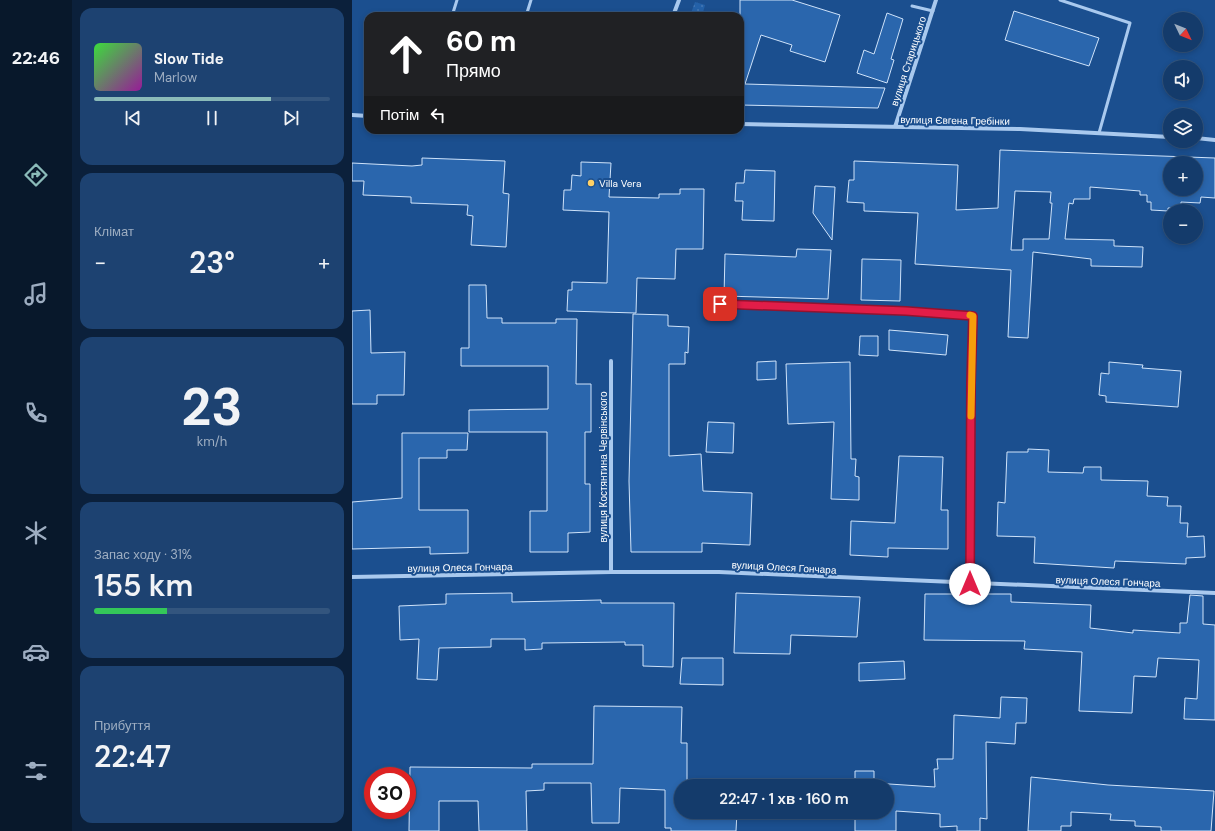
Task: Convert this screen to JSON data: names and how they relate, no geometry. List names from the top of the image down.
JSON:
{
  "streets": {
    "street": [
      "вулиця Старицького",
      "вулиця Євгена Гребінки",
      "вулиця Костянтина Червінського",
      "вулиця Олеся Гончара"
    ]
  },
  "crossings": [
    ["вулиця Старицького", "вулиця Євгена Гребінки"],
    ["вулиця Костянтина Червінського", "вулиця Олеся Гончара"]
  ],
  "places": ["Villa Vera"],
  "north": "bottom right",
  "page": {
    "tabs": "22:46",
    "map_buttons": ["+", "−"],
    "turn": ["60 m", "Прямо"],
    "song": ["Slow Tide", "Marlow"],
    "then": "Потім",
    "tile": [
      "Клімат",
      ["23", "km/h"],
      ["Запас ходу · 31%", "155 km"],
      ["Прибуття", "22:47"]
    ],
    "heat": ["−", "23°", "+"],
    "limit": "30",
    "trip": "22:47 · 1 хв · 160 m"
  }
}
